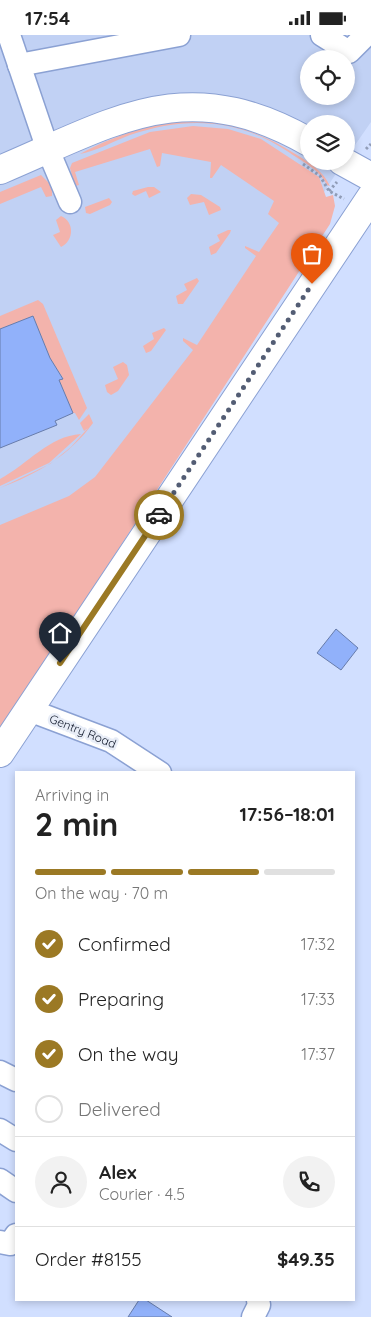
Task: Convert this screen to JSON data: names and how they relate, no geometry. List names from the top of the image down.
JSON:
{
  "streets": {
    "street": ["Gentry Road"]
  },
  "page": {
    "status": "17:54",
    "heading": ["2 min", "Arriving in", "17:56–18:01"],
    "panel": [
      "Alex",
      "Courier · 4.5",
      "Order #8155",
      "$49.35"
    ],
    "bar": "On the way · 70 m",
    "list": [
      ["Confirmed", "17:32"],
      ["Preparing", "17:33"],
      ["On the way", "17:37"],
      "Delivered"
    ]
  }
}
